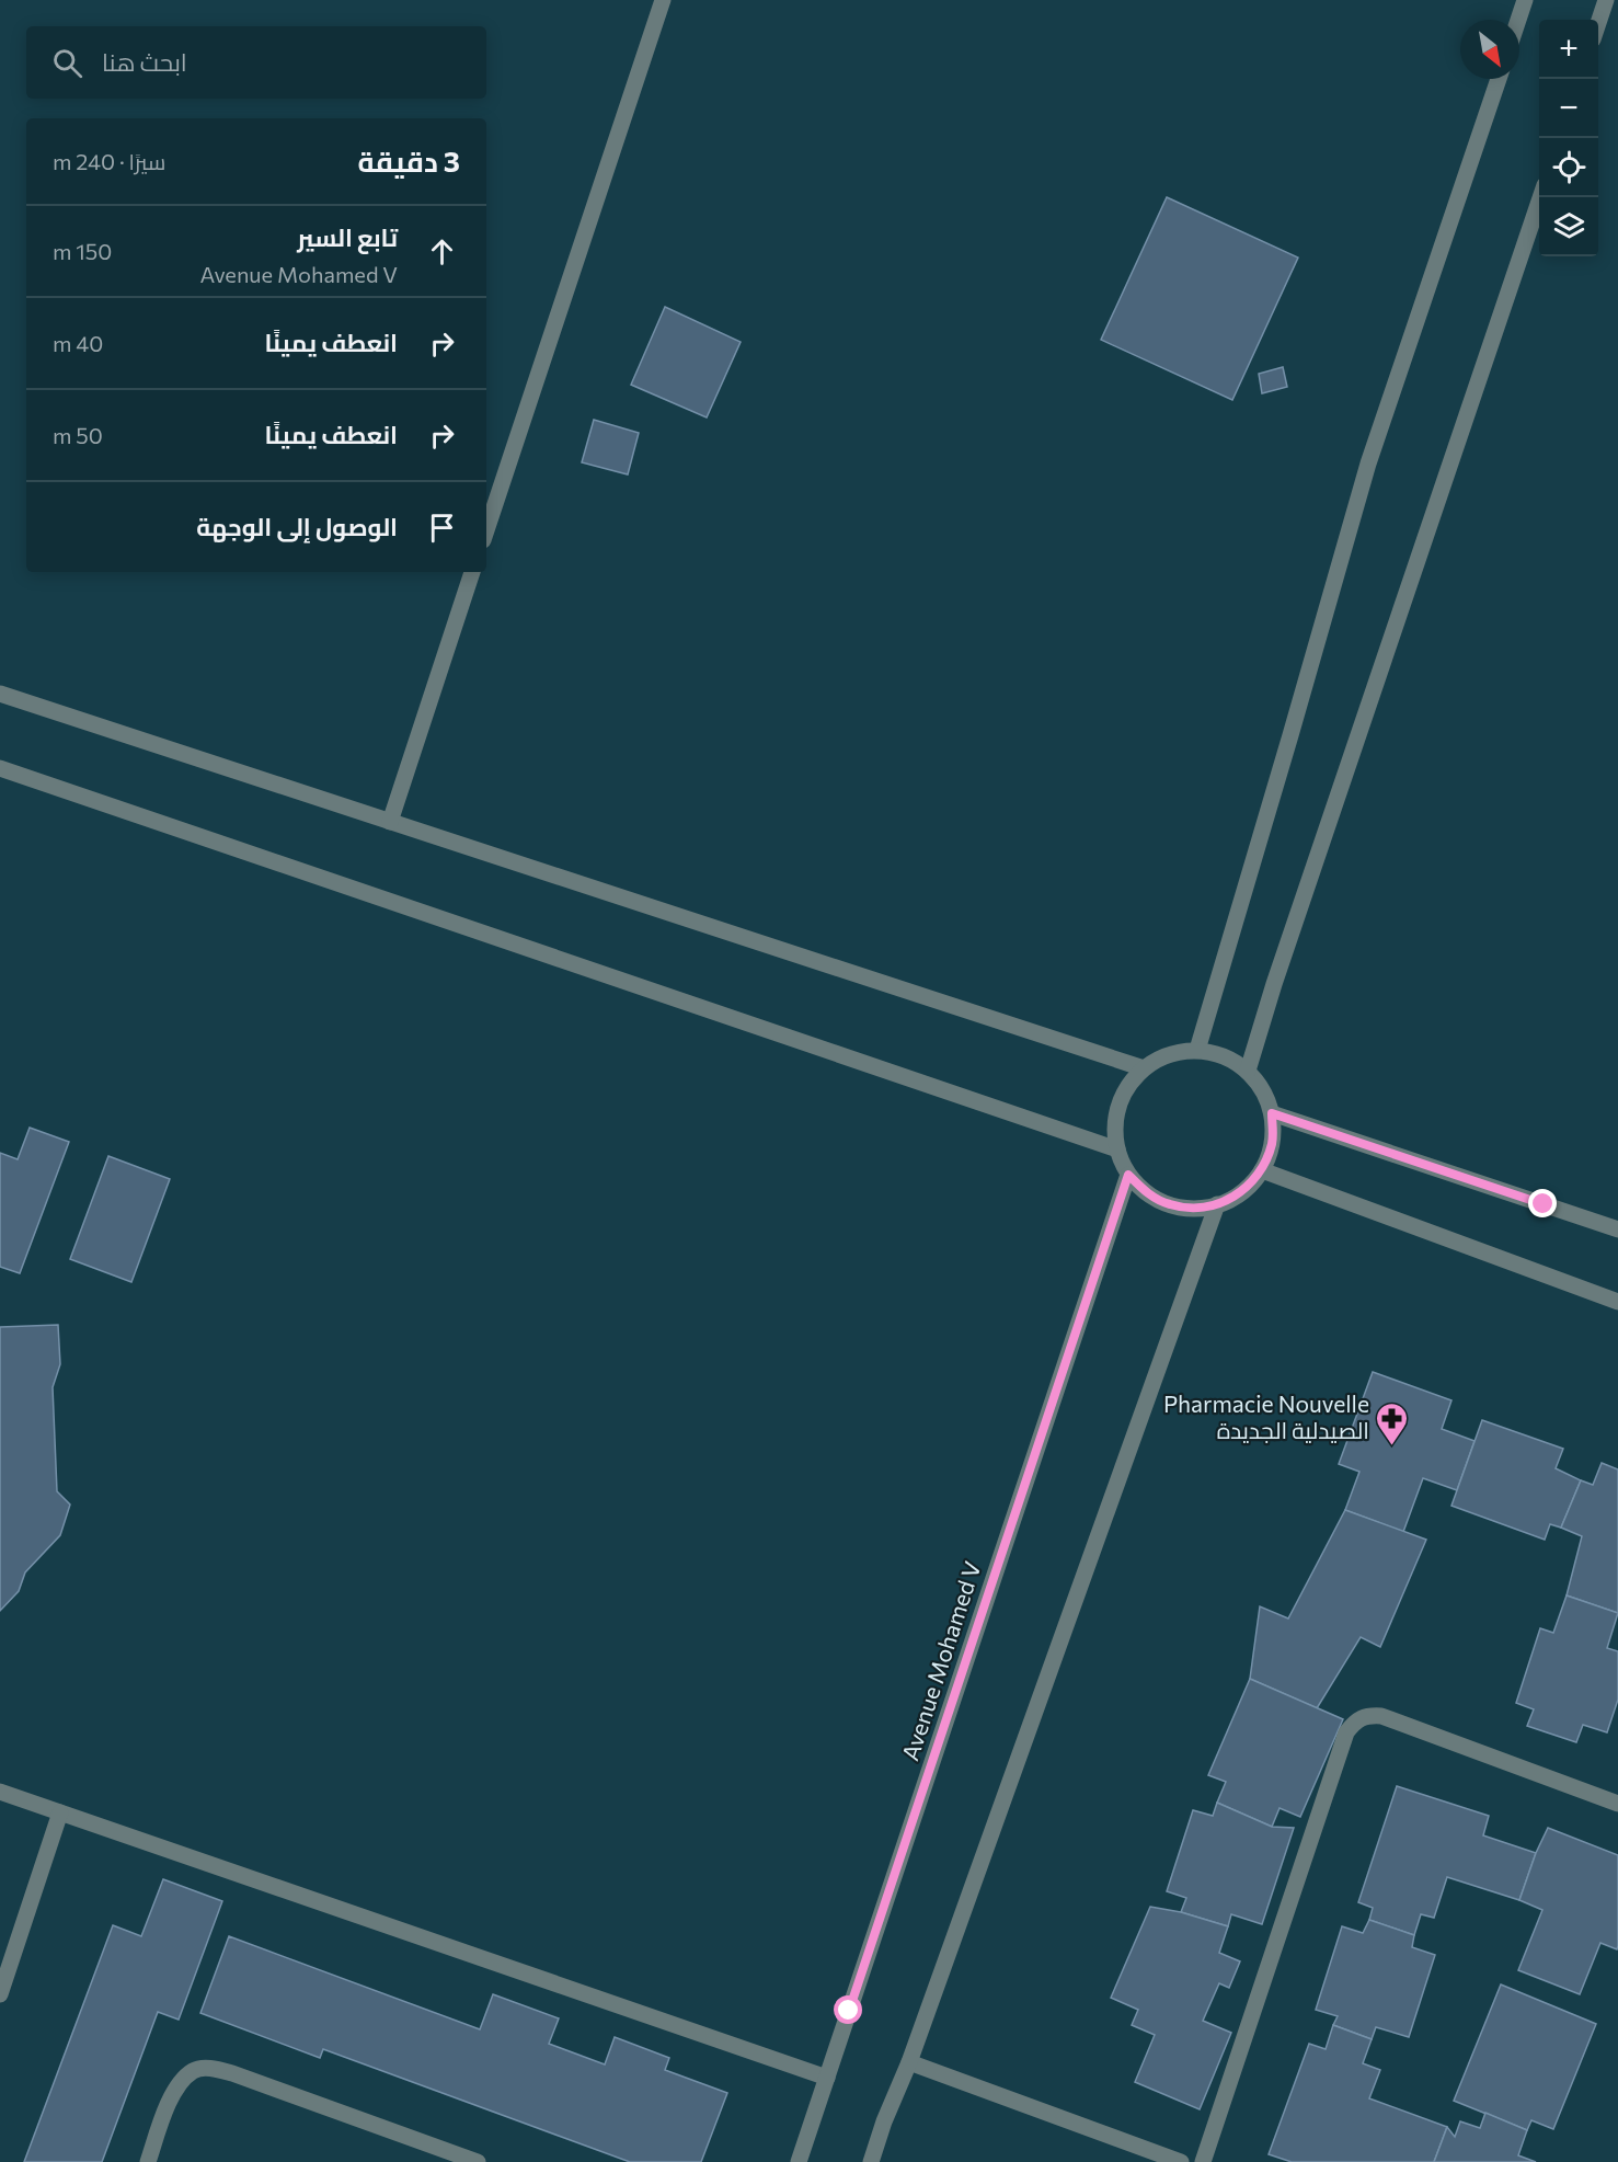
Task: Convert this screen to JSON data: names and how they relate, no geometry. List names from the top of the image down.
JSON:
{
  "streets": {
    "street": ["Avenue Mohamed V"]
  },
  "places": {
    "pharmacy": ["Pharmacie Nouvelle الصيدلية الجديدة"]
  },
  "north": "bottom right",
  "page": {
    "map_buttons": ["+", "−"],
    "search": "ابحث هنا",
    "heading": ["3 دقيقة", "سيرًا · 240 m"],
    "list": [
      ["تابع السير", "Avenue Mohamed V", "150 m"],
      ["انعطف يمينًا", "40 m"],
      ["انعطف يمينًا", "50 m"],
      "الوصول إلى الوجهة"
    ]
  }
}
